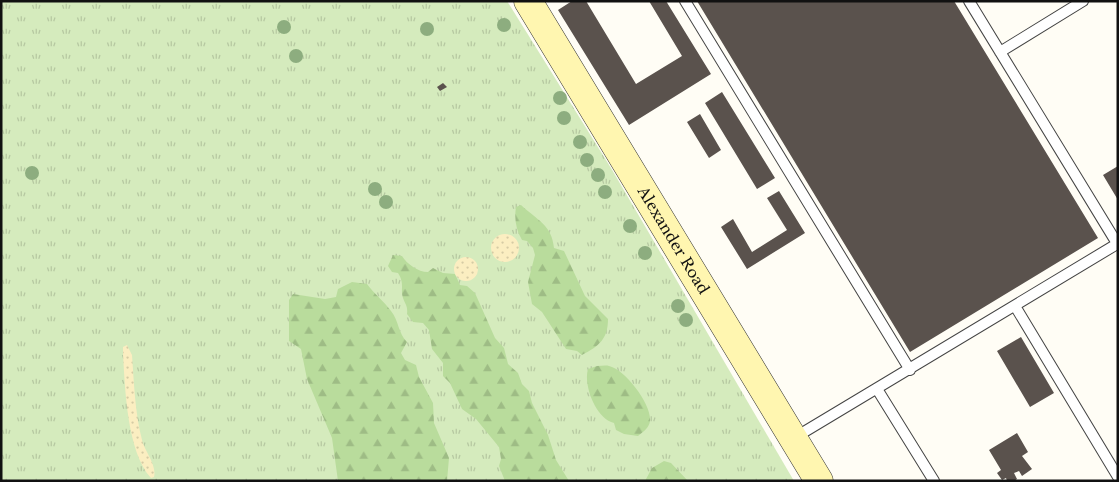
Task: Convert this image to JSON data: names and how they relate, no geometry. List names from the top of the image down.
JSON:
{
  "streets": {
    "street": ["Alexander Road"]
  }
}
